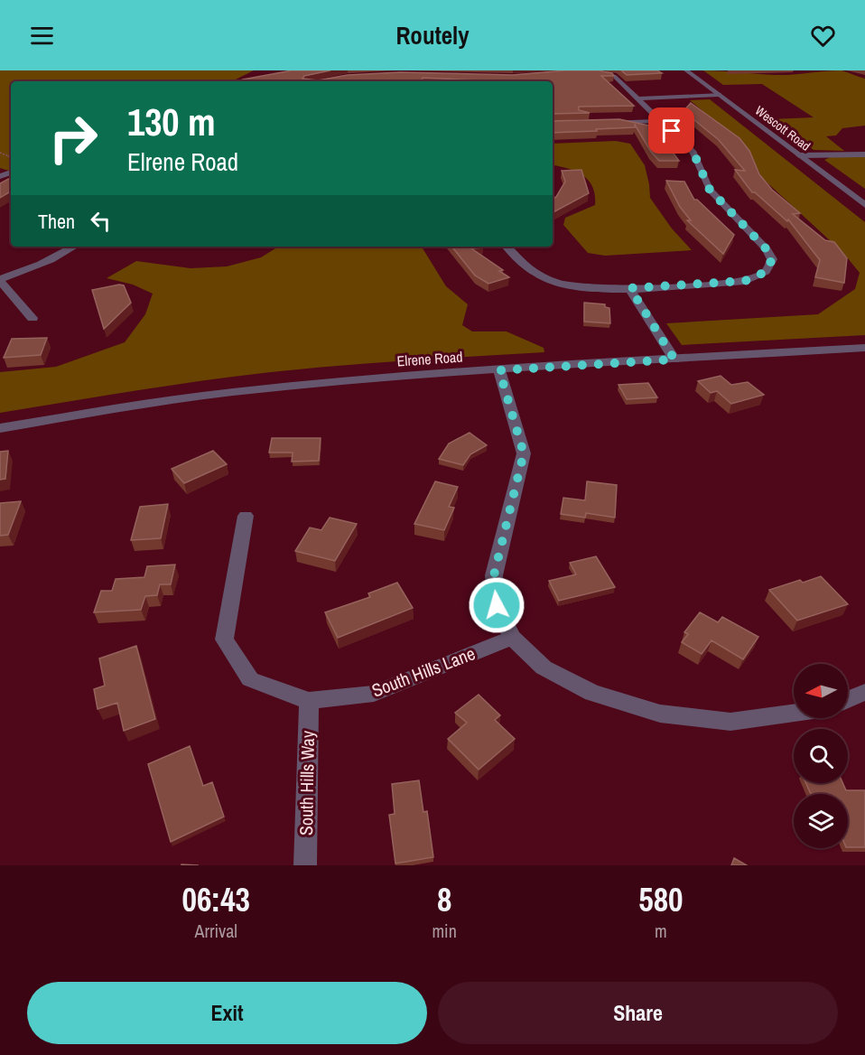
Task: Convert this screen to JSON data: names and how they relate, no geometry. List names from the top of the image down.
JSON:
{
  "streets": {
    "street": [
      "Wescott Road",
      "Elrene Road",
      "South Hills Lane",
      "South Hills Way"
    ]
  },
  "crossings": [
    ["South Hills Lane", "South Hills Way"]
  ],
  "north": "left",
  "page": {
    "header": "Routely",
    "turn": ["130 m", "Elrene Road"],
    "then": "Then",
    "eta": [
      "06:43",
      "Arrival",
      "8",
      "min",
      "580",
      "m"
    ],
    "buttons": ["Exit", "Share"]
  }
}
